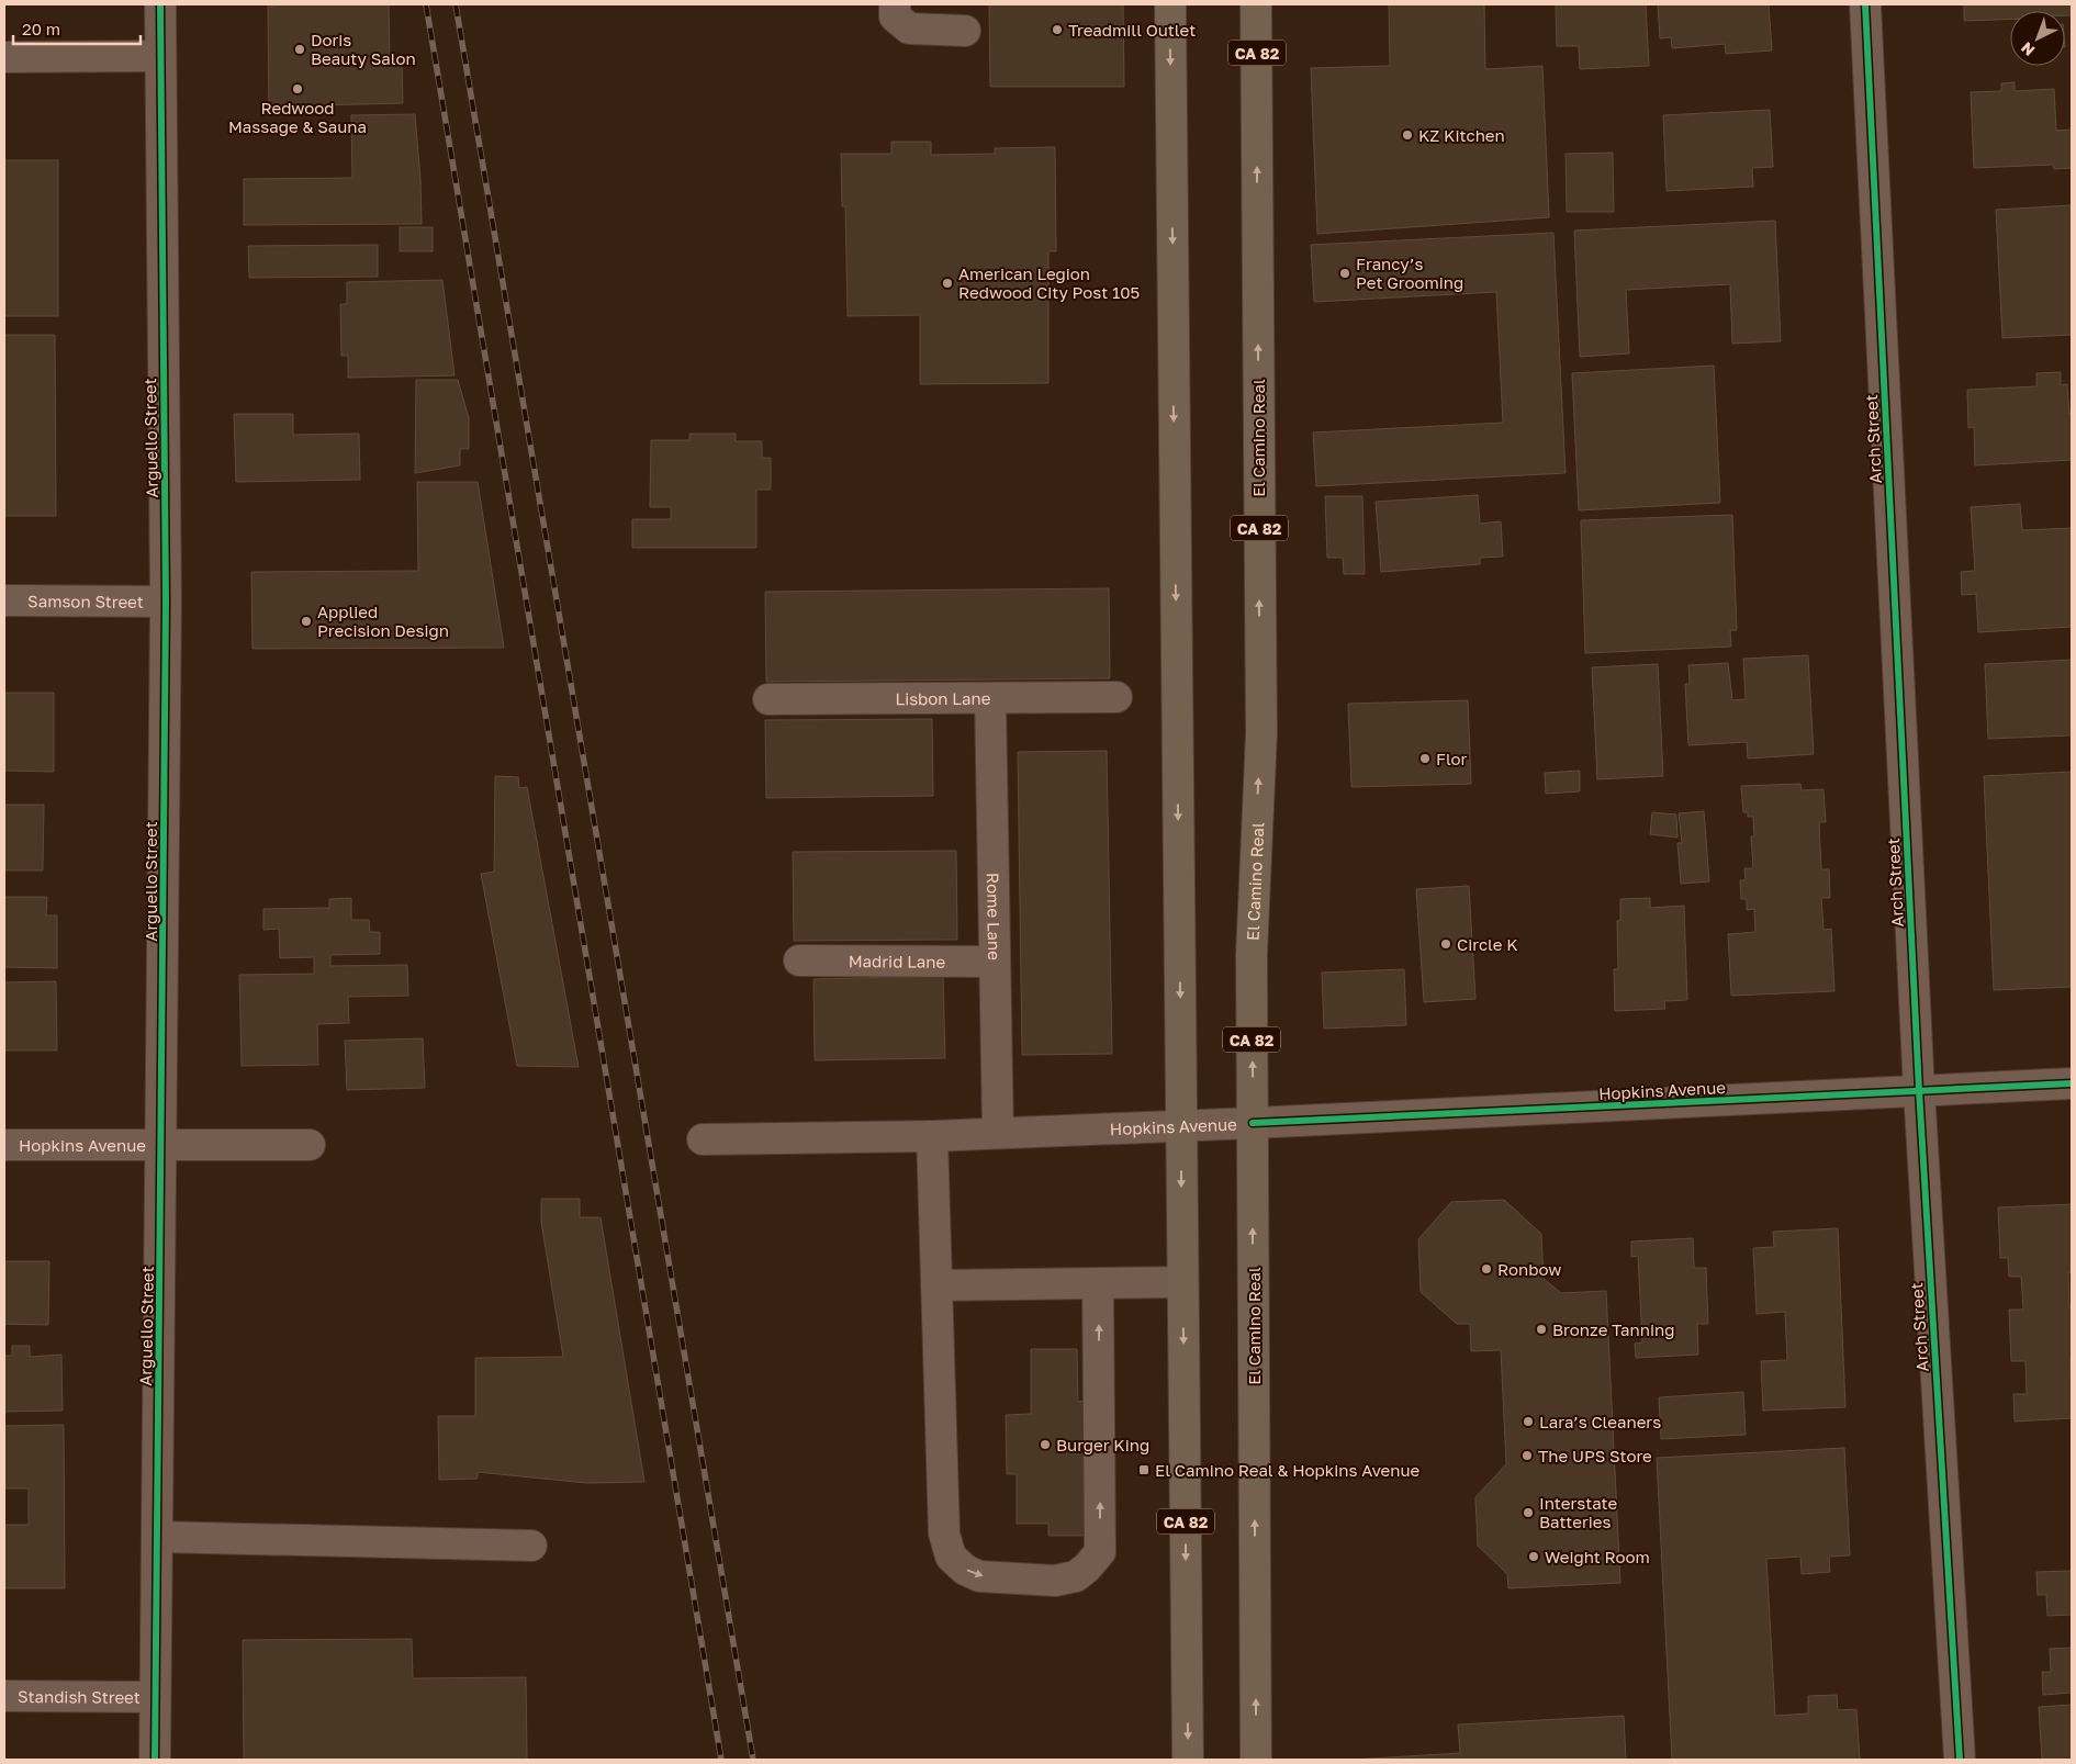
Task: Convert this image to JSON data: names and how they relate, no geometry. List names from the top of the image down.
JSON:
{
  "streets": {
    "main road": ["CA 82", "El Camino Real"],
    "street": [
      "Arguello Street",
      "Arch Street",
      "Samson Street",
      "Lisbon Lane",
      "Rome Lane",
      "Madrid Lane",
      "Hopkins Avenue",
      "Standish Street"
    ]
  },
  "crossings": [
    ["CA 82", "Hopkins Avenue"],
    ["Arguello Street", "Samson Street"],
    ["Arguello Street", "Hopkins Avenue"],
    ["Arguello Street", "Standish Street"],
    ["El Camino Real", "Hopkins Avenue"],
    ["Arch Street", "Hopkins Avenue"],
    ["Lisbon Lane", "Rome Lane"],
    ["Rome Lane", "Madrid Lane"],
    ["Rome Lane", "Hopkins Avenue"]
  ],
  "places": {
    "other": [
      "Treadmill Outlet",
      "Doris Beauty Salon",
      "Redwood Massage & Sauna",
      "KZ Kitchen",
      "Francy’s Pet Grooming",
      "American Legion Redwood City Post 105",
      "Applied Precision Design",
      "Flor",
      "Circle K",
      "Ronbow",
      "Bronze Tanning",
      "Lara’s Cleaners",
      "Burger King",
      "The UPS Store",
      "Interstate Batteries",
      "Weight Room"
    ],
    "transit": ["El Camino Real & Hopkins Avenue"]
  },
  "scale_bar": "20 m",
  "north": "bottom left"
}
